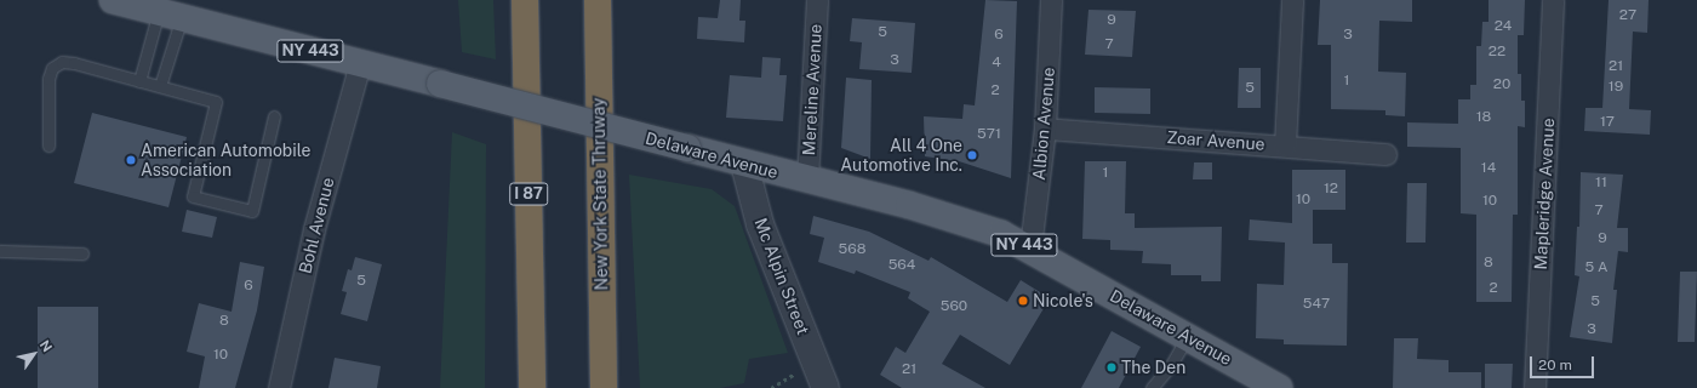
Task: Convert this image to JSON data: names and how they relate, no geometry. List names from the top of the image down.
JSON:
{
  "streets": {
    "highway": ["I 87", "New York State Thruway"],
    "main road": ["NY 443", "Delaware Avenue"],
    "street": [
      "Mereline Avenue",
      "Albion Avenue",
      "Zoar Avenue",
      "Mapleridge Avenue",
      "Bohl Avenue",
      "Mc Alpin Street"
    ]
  },
  "crossings": [
    ["Mereline Avenue", "Delaware Avenue"],
    ["Albion Avenue", "Zoar Avenue"],
    ["Albion Avenue", "Delaware Avenue"],
    ["Delaware Avenue", "Bohl Avenue"],
    ["Delaware Avenue", "Mc Alpin Street"]
  ],
  "places": [
    "All 4 One Automotive Inc.",
    "American Automobile Association",
    "Nicole's",
    "The Den"
  ],
  "house_numbers": [
    "27",
    "9",
    "24",
    "5",
    "6",
    "3",
    "7",
    "22",
    "3",
    "4",
    "21",
    "1",
    "20",
    "19",
    "5",
    "2",
    "18",
    "17",
    "571",
    "14",
    "1",
    "11",
    "12",
    "10",
    "10",
    "7",
    "9",
    "568",
    "8",
    "564",
    "5 A",
    "5",
    "6",
    "2",
    "5",
    "547",
    "560",
    "8",
    "3",
    "10",
    "21"
  ],
  "scale_bar": "20 m",
  "north": "top right"
}
